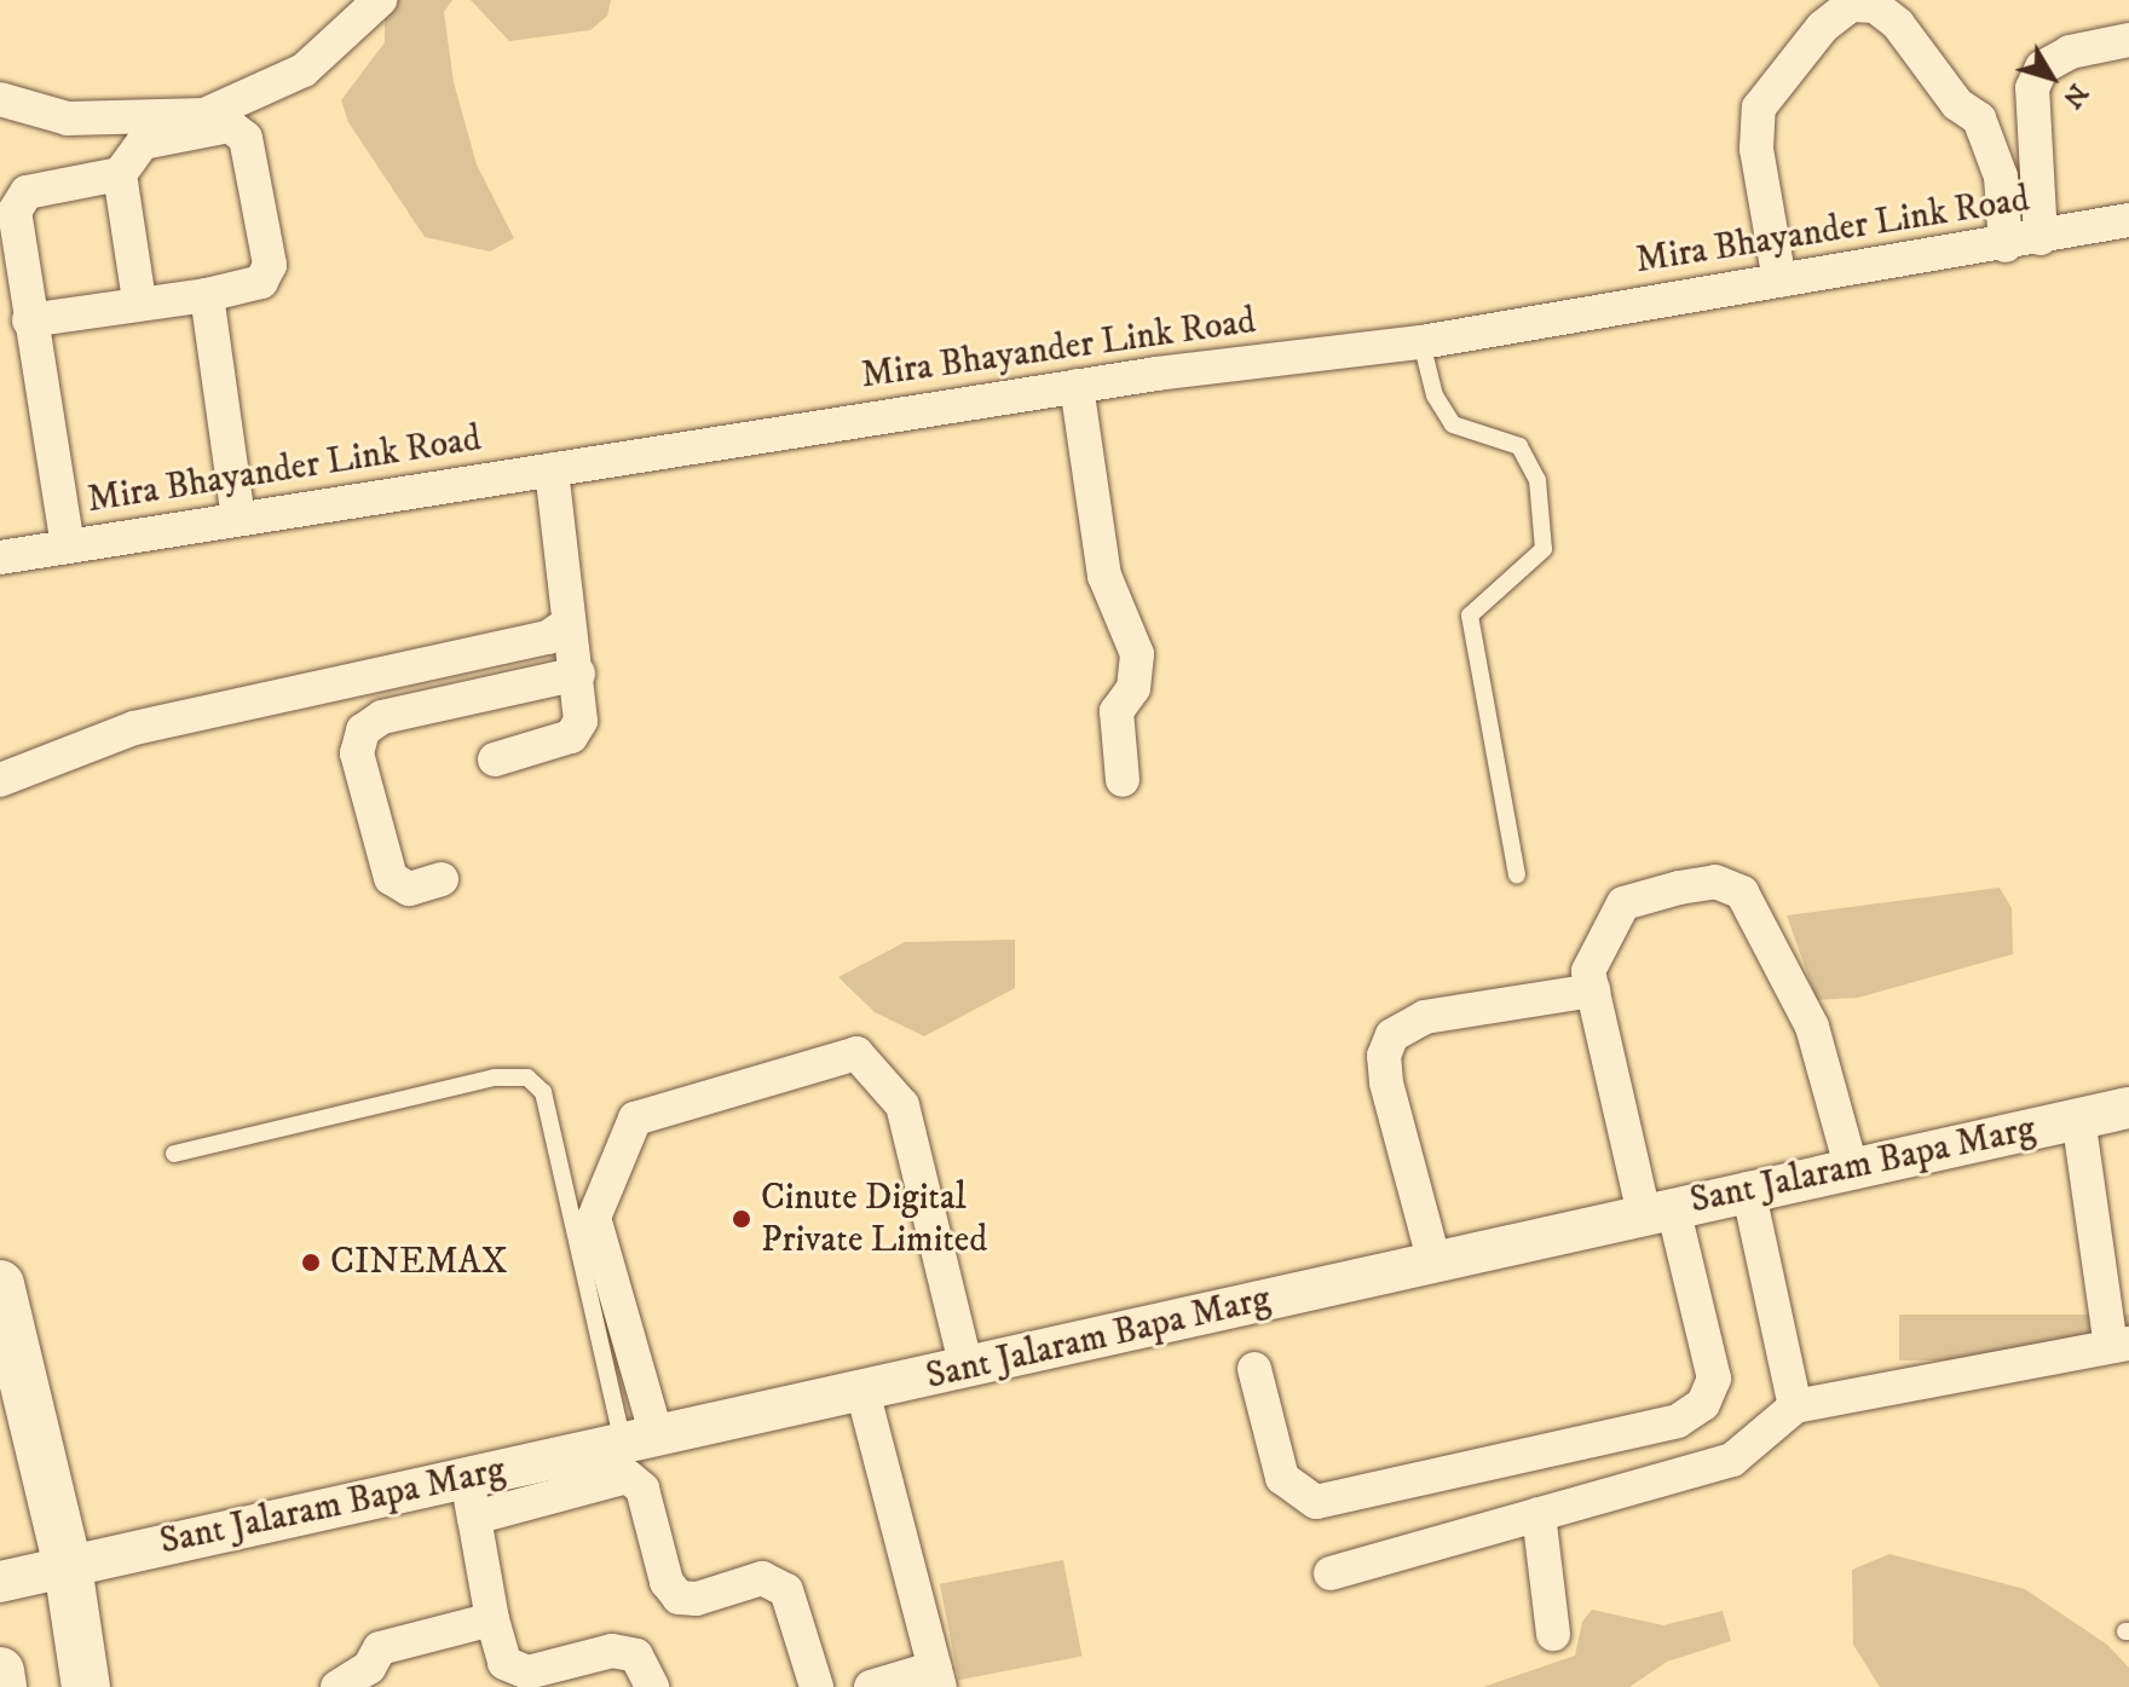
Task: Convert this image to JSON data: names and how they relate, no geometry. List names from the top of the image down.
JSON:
{
  "streets": {
    "street": ["Mira Bhayander Link Road", "Sant Jalaram Bapa Marg"]
  },
  "places": ["Cinute Digital Private Limited", "CINEMAX"],
  "north": "bottom right"
}
